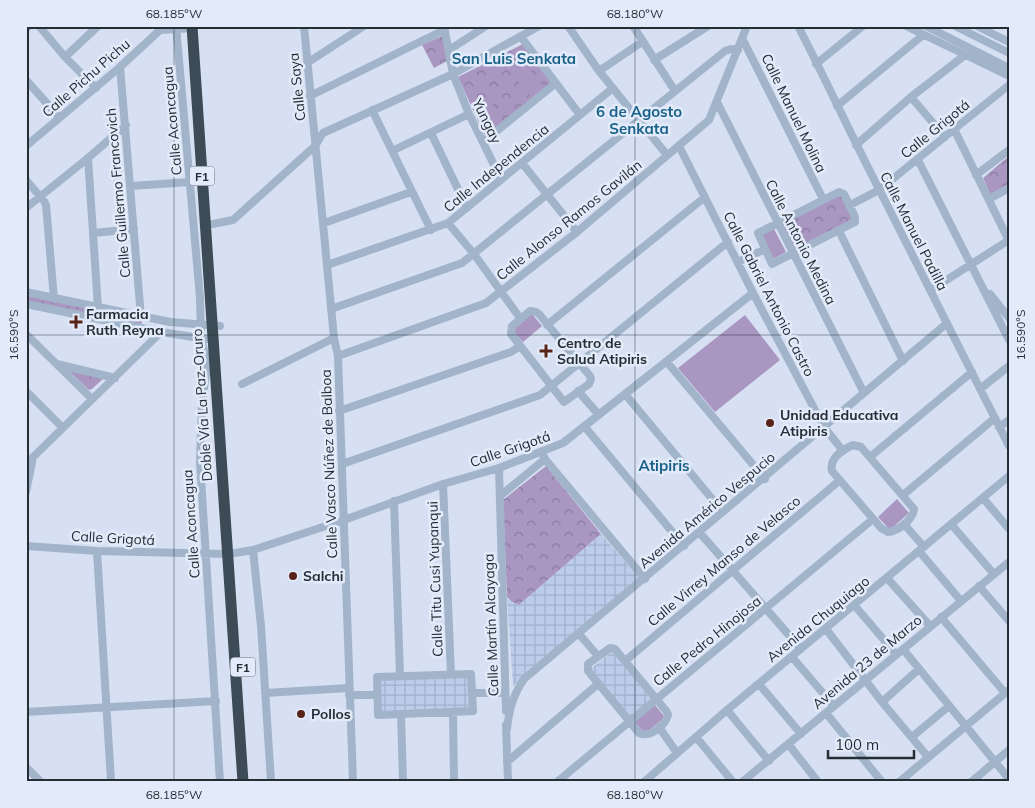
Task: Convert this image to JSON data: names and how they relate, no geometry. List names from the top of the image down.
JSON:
{
  "streets": {
    "highway": ["F1", "Doble Vía La Paz-Oruro"],
    "street": [
      "Calle Pichu Pichu",
      "Calle Saya",
      "Calle Manuel Molina",
      "Calle Aconcagua",
      "Yungay",
      "Calle Grigotá",
      "Calle Independencia",
      "Calle Guillermo Francovich",
      "Calle Alonso Ramos Gavilán",
      "Calle Manuel Padilla",
      "Calle Antonio Medina",
      "Calle Gabriel Antonio Castro",
      "Calle Vasco Núñez de Balboa",
      "Avenida Américo Vespucio",
      "Calle Virrey Manso de Velasco",
      "Calle Titu Cusi Yupanqui",
      "Avenida Chuquiago",
      "Calle Martín Alcayaga",
      "Calle Pedro Hinojosa",
      "Avenida 23 de Marzo"
    ]
  },
  "crossings": [
    ["Calle Pichu Pichu", "Calle Aconcagua"],
    ["Calle Pichu Pichu", "Calle Guillermo Francovich"],
    ["Calle Pichu Pichu", "Doble Vía La Paz-Oruro"],
    ["Calle Saya", "Calle Vasco Núñez de Balboa"],
    ["Calle Manuel Molina", "Calle Alonso Ramos Gavilán"],
    ["Calle Aconcagua", "Calle Grigotá"],
    ["Calle Aconcagua", "Doble Vía La Paz-Oruro"],
    ["Yungay", "Calle Independencia"],
    ["Calle Grigotá", "Calle Manuel Padilla"],
    ["Calle Grigotá", "Calle Gabriel Antonio Castro"],
    ["Calle Grigotá", "Doble Vía La Paz-Oruro"],
    ["Calle Grigotá", "Calle Vasco Núñez de Balboa"],
    ["Calle Grigotá", "Calle Titu Cusi Yupanqui"],
    ["Calle Grigotá", "Calle Martín Alcayaga"],
    ["Calle Independencia", "Calle Vasco Núñez de Balboa"],
    ["Calle Alonso Ramos Gavilán", "Calle Antonio Medina"],
    ["Calle Alonso Ramos Gavilán", "Calle Gabriel Antonio Castro"],
    ["Calle Alonso Ramos Gavilán", "Calle Vasco Núñez de Balboa"],
    ["Calle Manuel Padilla", "Avenida Américo Vespucio"],
    ["Calle Antonio Medina", "Avenida Américo Vespucio"],
    ["Calle Gabriel Antonio Castro", "Avenida Américo Vespucio"],
    ["Avenida Américo Vespucio", "Calle Martín Alcayaga"]
  ],
  "districts": ["San Luis Senkata", "6 de Agosto Senkata", "Atipiris"],
  "places": {
    "health": ["Farmacia Ruth Reyna", "Centro de Salud Atipiris"],
    "other": ["Unidad Educativa Atipiris", "Salchi", "Pollos"]
  },
  "scale_bar": "100 m",
  "coordinates": ["68.185°W", "68.180°W", "16.590°S"]
}
